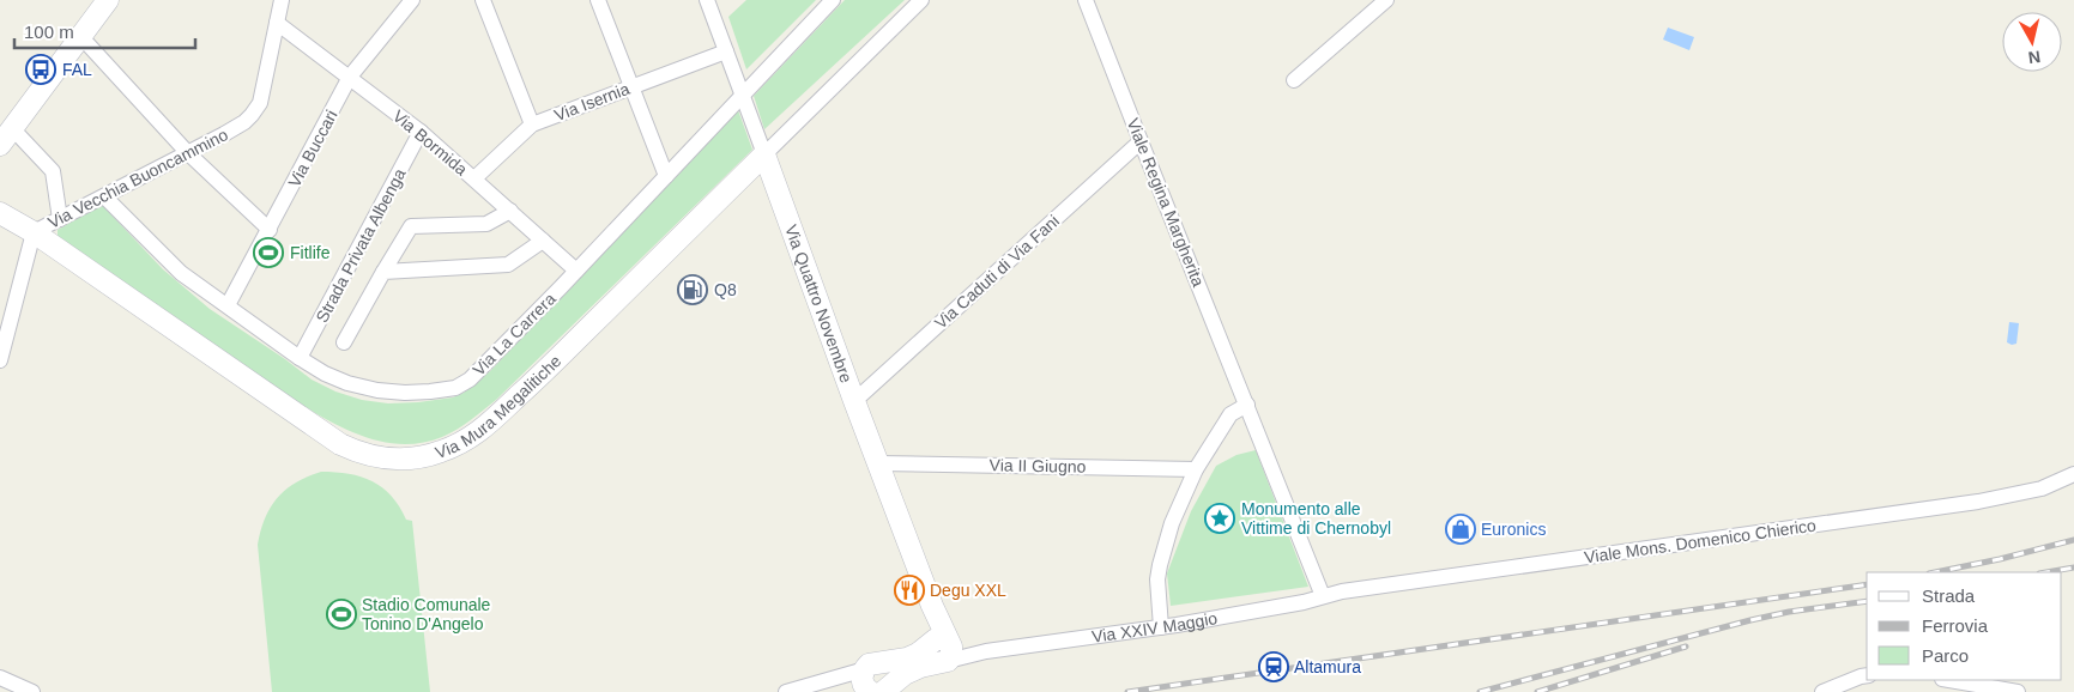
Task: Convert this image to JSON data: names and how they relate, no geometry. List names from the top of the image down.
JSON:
{
  "streets": {
    "main road": ["Via Quattro Novembre", "Via Mura Megalitiche"],
    "street": [
      "Via Isernia",
      "Via Bormida",
      "Via Buccari",
      "Via Vecchia Buoncammino",
      "Viale Regina Margherita",
      "Strada Privata Albenga",
      "Via Caduti di Via Fani",
      "Via La Carrera",
      "Via II Giugno",
      "Viale Mons. Domenico Chierico",
      "Via XXIV Maggio"
    ]
  },
  "crossings": [
    ["Via Isernia", "Via Bormida"],
    ["Via Isernia", "Via Quattro Novembre"],
    ["Via Bormida", "Via Buccari"],
    ["Via Bormida", "Via Vecchia Buoncammino"],
    ["Via Bormida", "Strada Privata Albenga"],
    ["Via Bormida", "Via La Carrera"],
    ["Via Buccari", "Via La Carrera"],
    ["Via Vecchia Buoncammino", "Via La Carrera"],
    ["Via Vecchia Buoncammino", "Via Mura Megalitiche"],
    ["Viale Regina Margherita", "Via Caduti di Via Fani"],
    ["Viale Regina Margherita", "Viale Mons. Domenico Chierico"],
    ["Viale Regina Margherita", "Via XXIV Maggio"],
    ["Strada Privata Albenga", "Via La Carrera"],
    ["Via Caduti di Via Fani", "Via Quattro Novembre"],
    ["Via Quattro Novembre", "Via La Carrera"],
    ["Via Quattro Novembre", "Via Mura Megalitiche"],
    ["Via Quattro Novembre", "Via II Giugno"],
    ["Via Quattro Novembre", "Via XXIV Maggio"],
    ["Viale Mons. Domenico Chierico", "Via XXIV Maggio"]
  ],
  "places": {
    "bus stop": ["FAL"],
    "sports": ["Fitlife", "Stadio Comunale Tonino D'Angelo"],
    "fuel station": ["Q8"],
    "place": ["Monumento alle Vittime di Chernobyl"],
    "shop": ["Euronics"],
    "restaurant": ["Degu XXL"],
    "station": ["Altamura"]
  },
  "legend": ["Strada", "Ferrovia", "Parco"],
  "scale_bar": "100 m",
  "north": "bottom"
}
